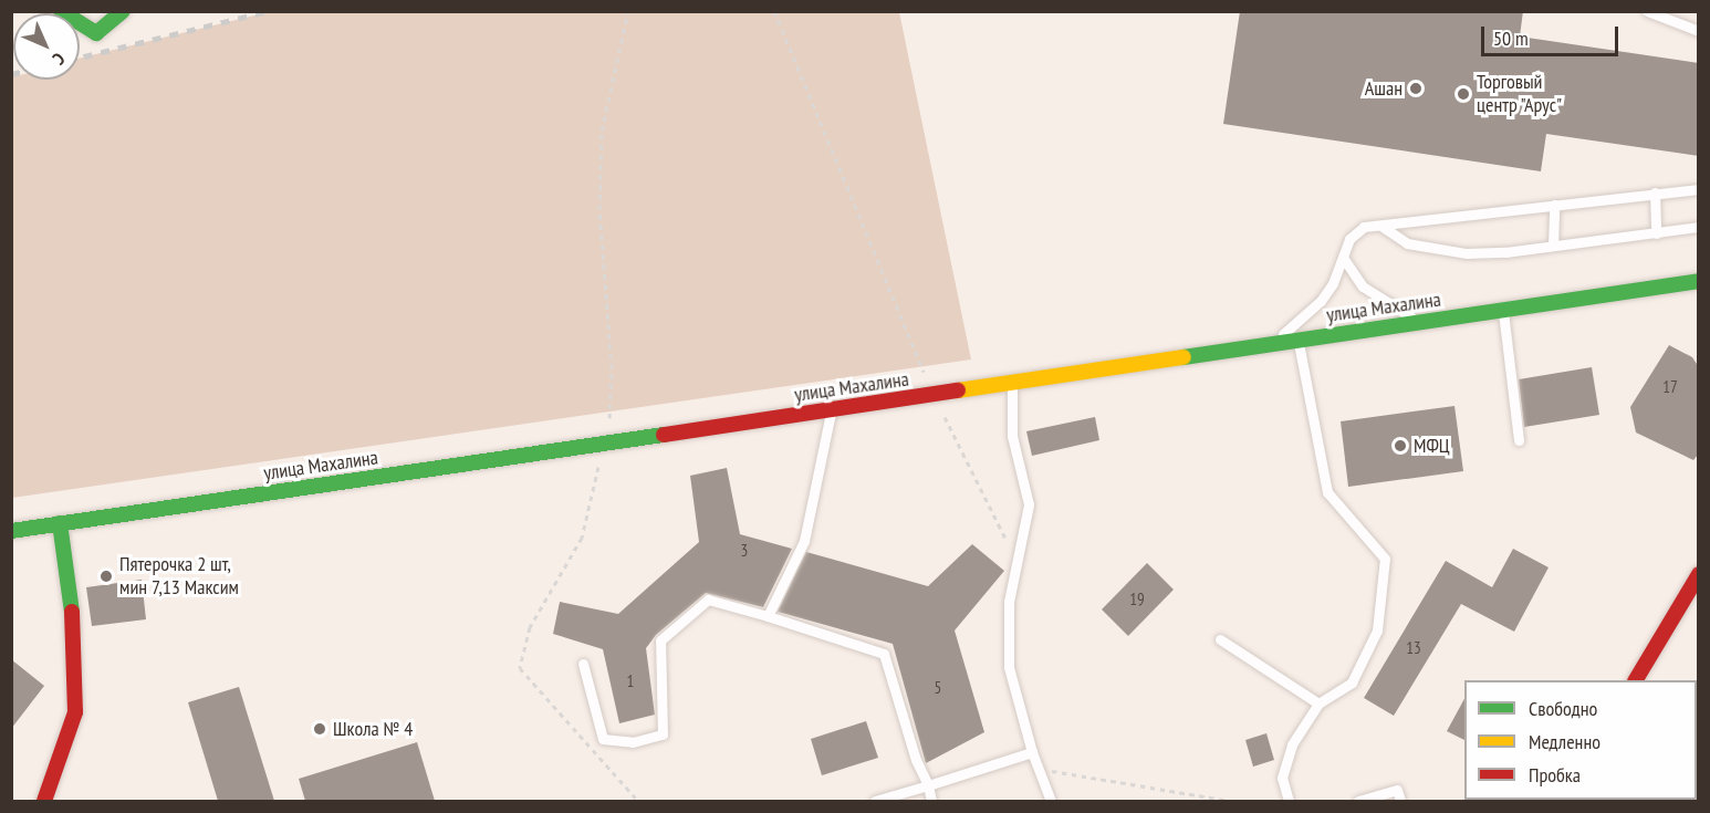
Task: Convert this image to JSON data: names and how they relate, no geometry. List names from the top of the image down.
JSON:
{
  "streets": {
    "street": ["улица Махалина"]
  },
  "places": [
    "Ашан",
    "Торговый центр \"Арус\"",
    "МФЦ",
    "Пятерочка 2 шт, мин 7,13 Максим",
    "Школа № 4"
  ],
  "house_numbers": [
    "17",
    "3",
    "19",
    "13",
    "1",
    "5"
  ],
  "legend": ["Свободно", "Медленно", "Пробка"],
  "scale_bar": "50 m",
  "north": "bottom right"
}
